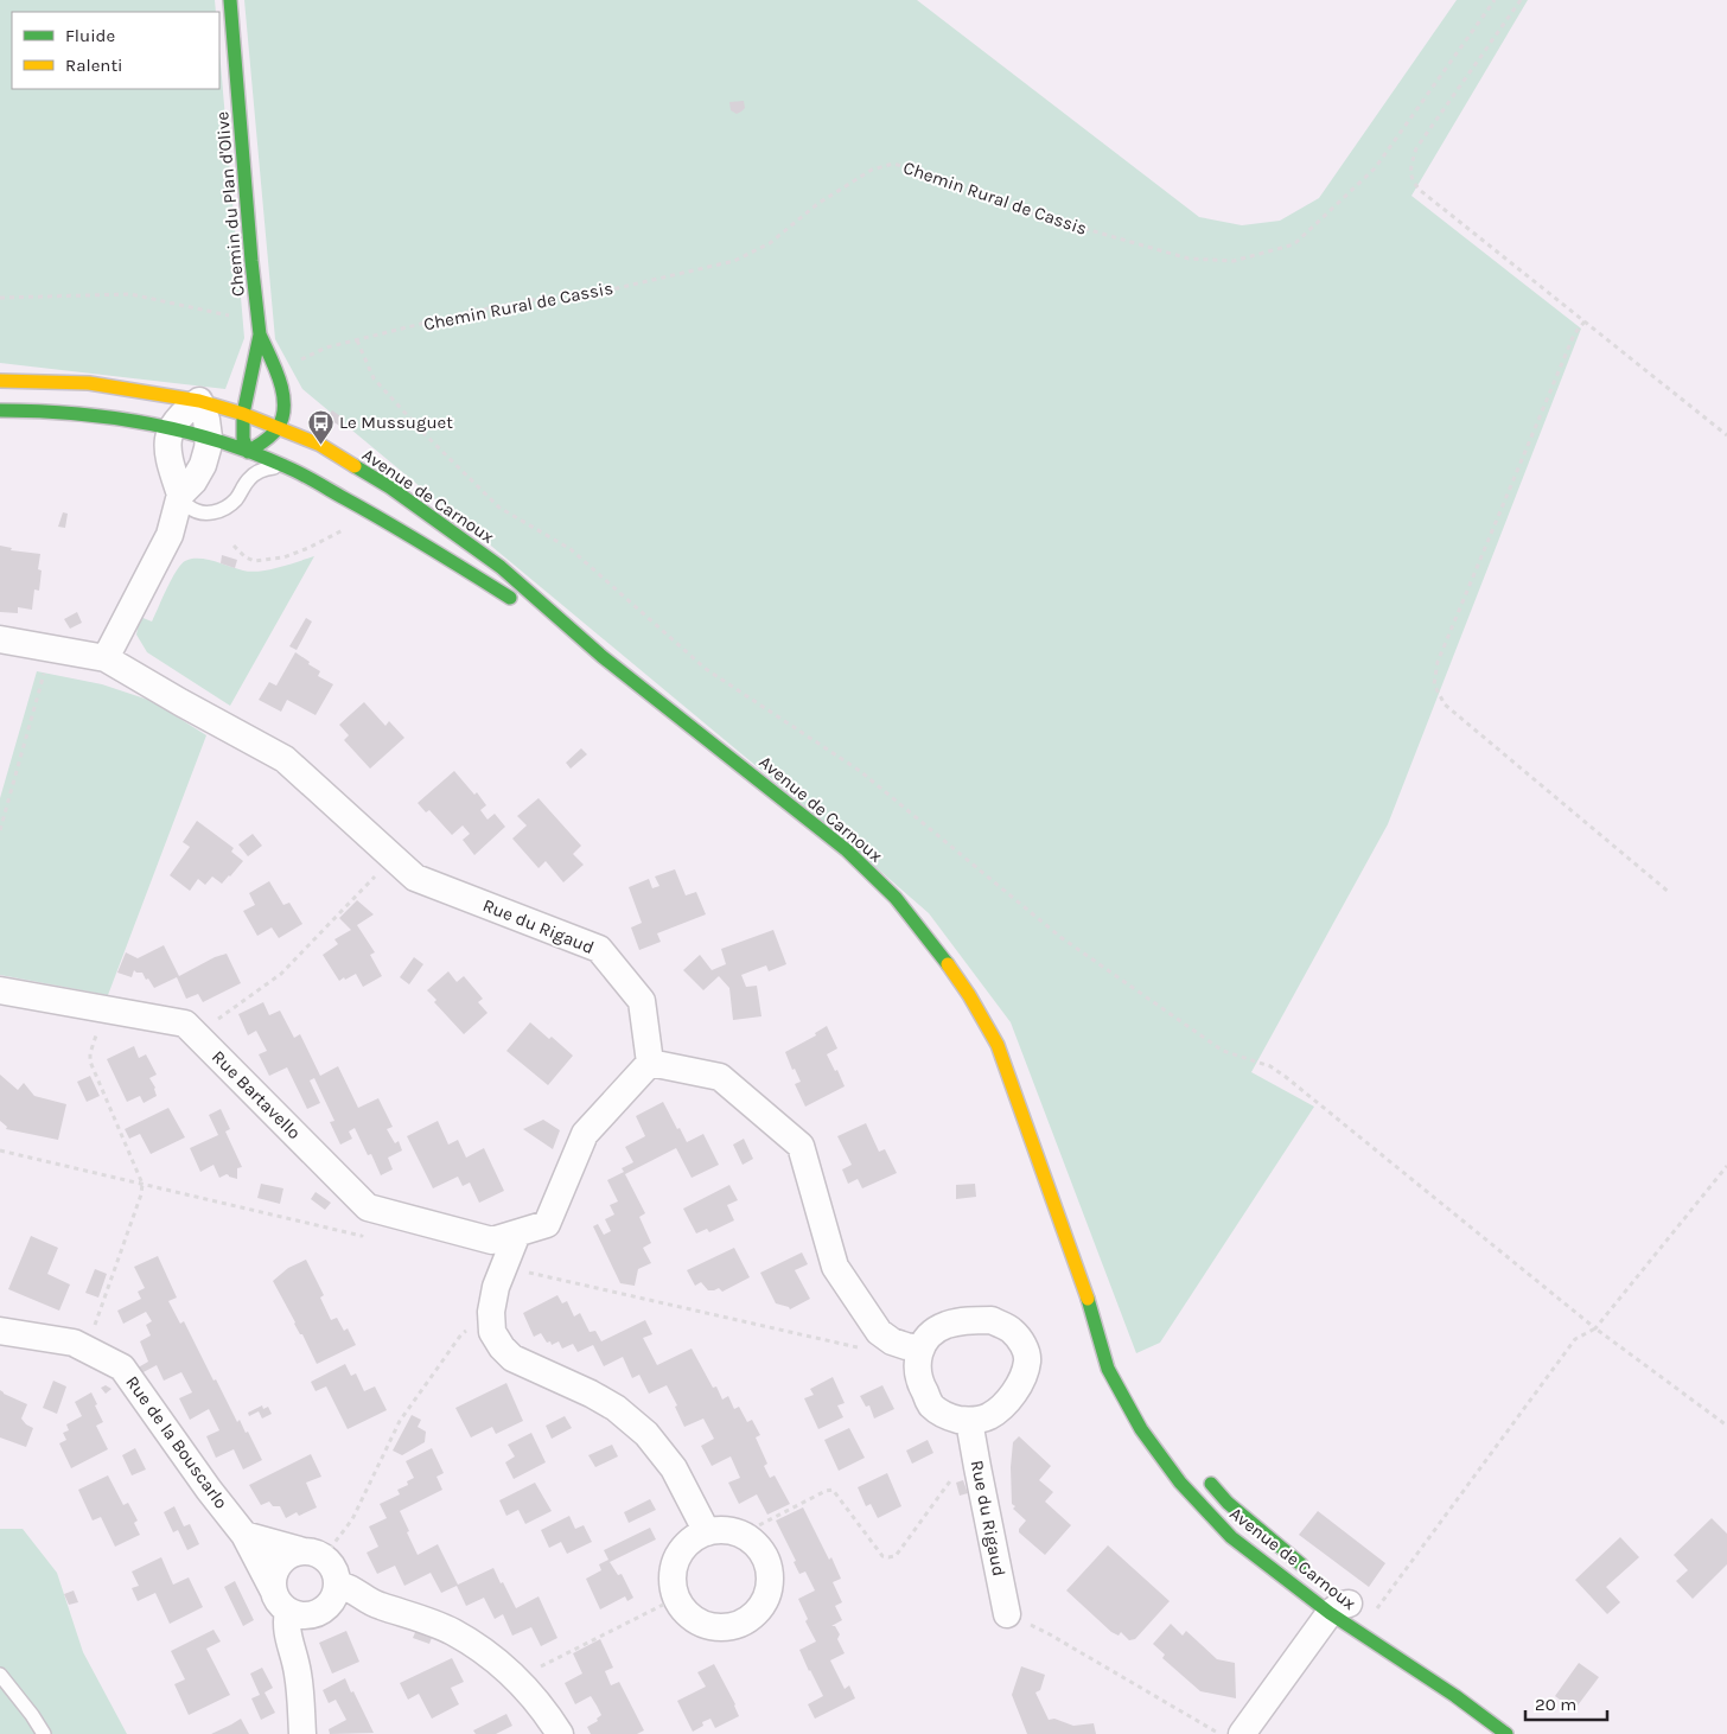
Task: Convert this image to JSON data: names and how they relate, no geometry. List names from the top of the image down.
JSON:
{
  "streets": {
    "main road": ["Chemin du Plan d'Olive", "Avenue de Carnoux"],
    "street": ["Rue du Rigaud", "Rue Bartavello", "Rue de la Bouscarlo"],
    "path": ["Chemin Rural de Cassis"]
  },
  "crossings": [
    ["Chemin Rural de Cassis", "Chemin du Plan d'Olive"],
    ["Chemin du Plan d'Olive", "Avenue de Carnoux"]
  ],
  "places": {
    "bus stop": ["Le Mussuguet"]
  },
  "legend": ["Fluide", "Ralenti"],
  "scale_bar": "20 m"
}
